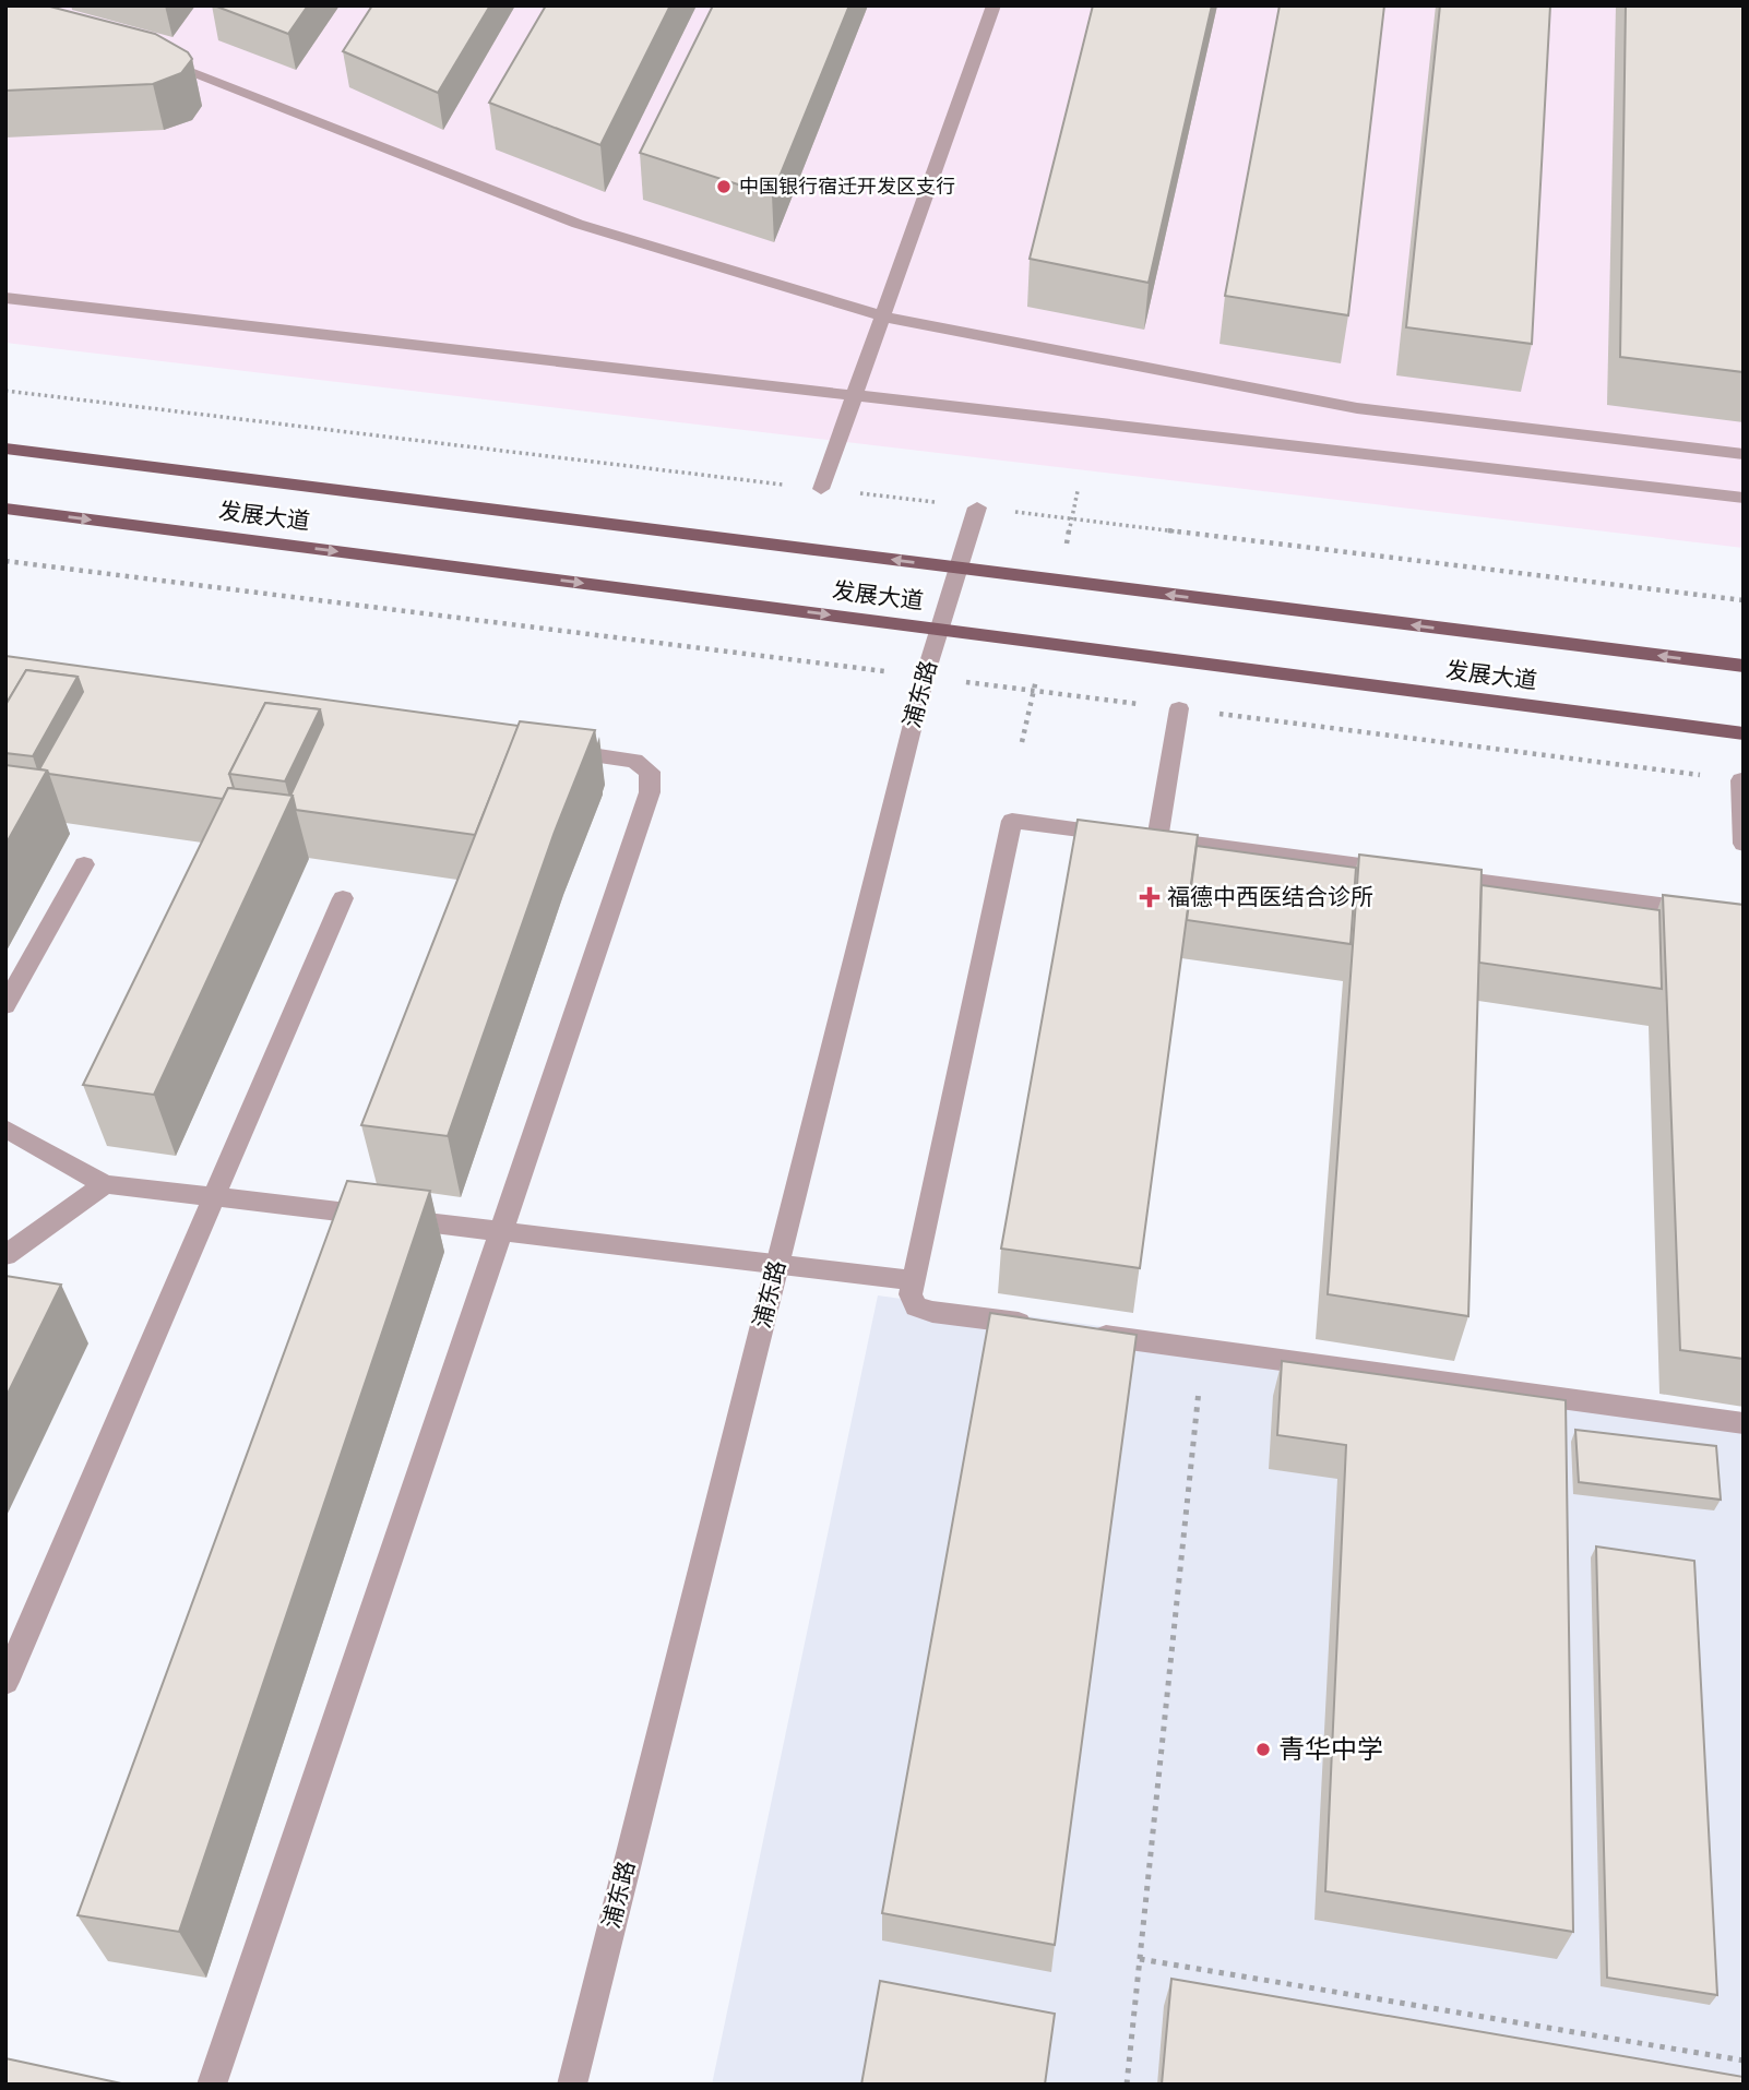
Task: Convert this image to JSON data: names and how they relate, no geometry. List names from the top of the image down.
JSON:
{
  "streets": {
    "main road": ["发展大道"],
    "street": ["浦东路"]
  },
  "crossings": [
    ["发展大道", "浦东路"]
  ],
  "places": {
    "other": ["中国银行宿迁开发区支行", "青华中学"],
    "health": ["福德中西医结合诊所"]
  }
}
